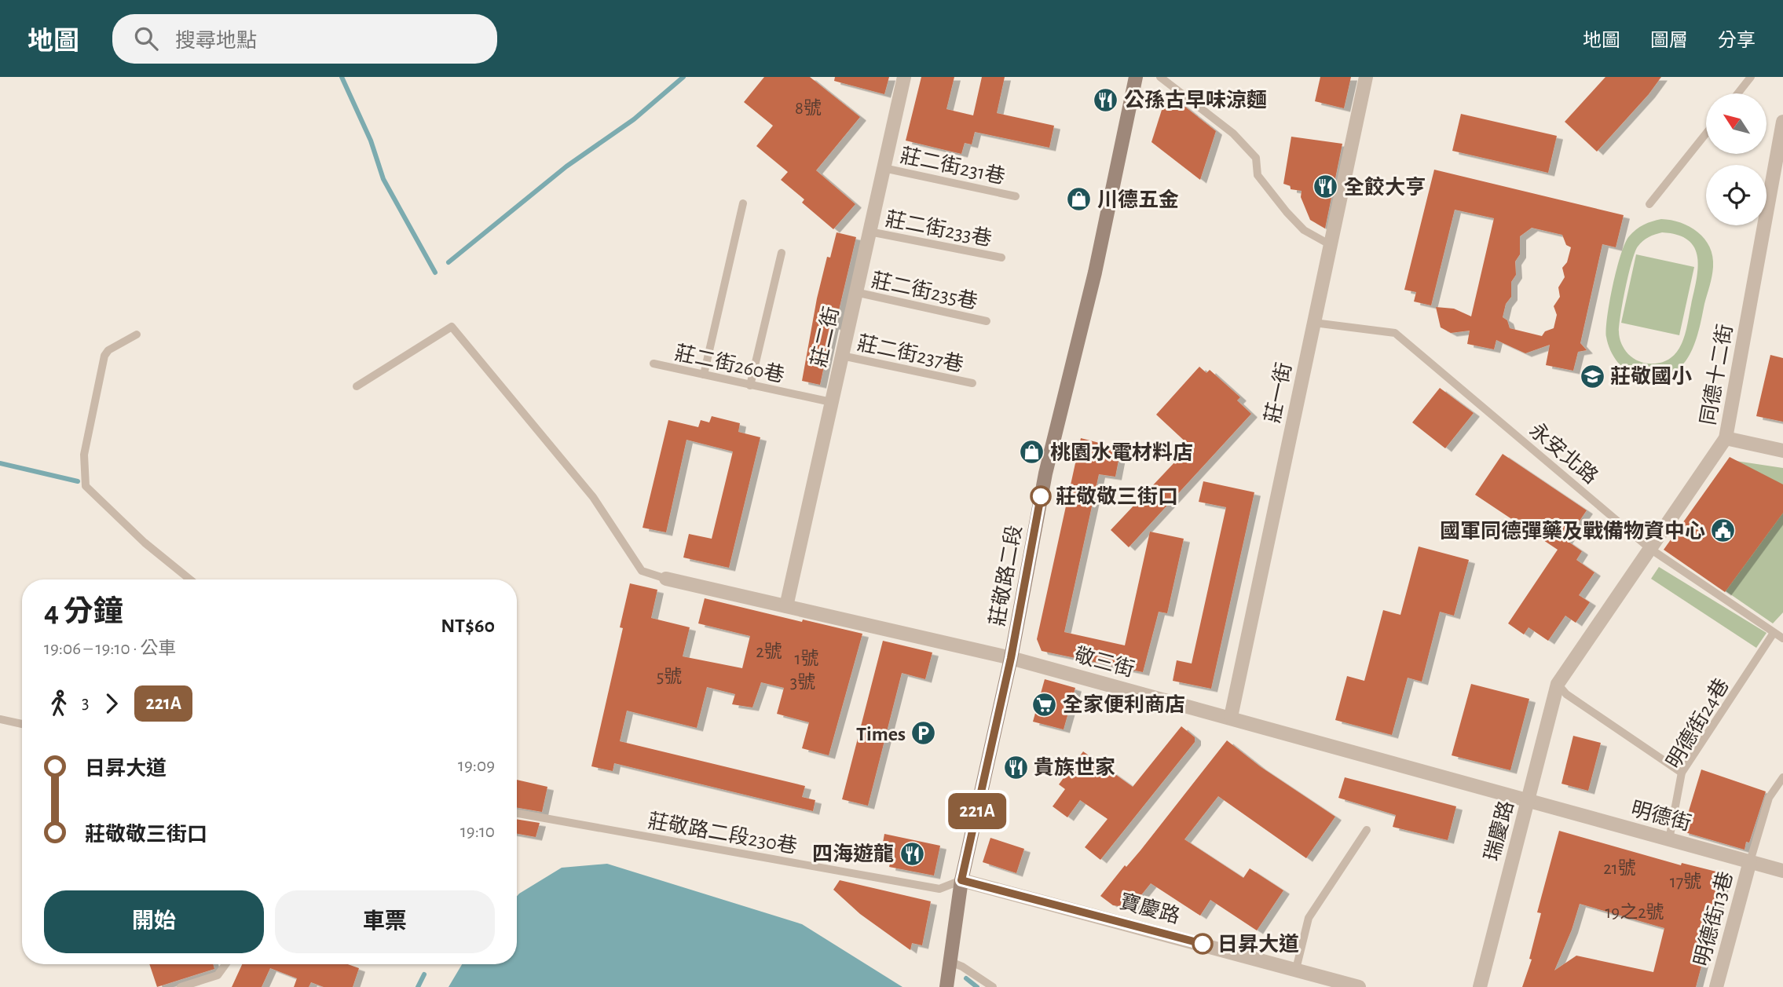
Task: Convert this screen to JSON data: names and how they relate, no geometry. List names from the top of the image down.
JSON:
{
  "streets": {
    "street": [
      "莊二街",
      "同德十二街",
      "莊一街",
      "莊敬路二段",
      "敬三街",
      "明德街",
      "瑞慶路",
      "寶慶路",
      "明德街13巷"
    ],
    "lane": [
      "莊二街231巷",
      "莊二街233巷",
      "莊二街235巷",
      "莊二街237巷",
      "莊二街260巷",
      "永安北路",
      "明德街24巷",
      "莊敬路二段230巷"
    ]
  },
  "crossings": [
    ["莊二街231巷", "莊二街"],
    ["莊二街233巷", "莊二街"],
    ["莊二街235巷", "莊二街"],
    ["莊二街", "莊二街237巷"],
    ["莊二街", "莊二街260巷"],
    ["莊二街", "敬三街"],
    ["同德十二街", "永安北路"],
    ["同德十二街", "瑞慶路"],
    ["莊一街", "永安北路"],
    ["莊一街", "敬三街"],
    ["永安北路", "明德街24巷"],
    ["莊敬路二段", "敬三街"],
    ["莊敬路二段", "莊敬路二段230巷"],
    ["莊敬路二段", "寶慶路"],
    ["敬三街", "明德街"],
    ["敬三街", "瑞慶路"],
    ["明德街24巷", "明德街"],
    ["明德街", "瑞慶路"],
    ["明德街", "明德街13巷"],
    ["莊敬路二段230巷", "寶慶路"]
  ],
  "places": {
    "restaurant": [
      "公孫古早味涼麵",
      "全餃大亨",
      "貴族世家",
      "四海遊龍"
    ],
    "shop": ["川德五金", "桃園水電材料店"],
    "school or university": ["莊敬國小"],
    "other": ["莊敬敬三街口", "日昇大道"],
    "public building": ["國軍同德彈藥及戰備物資中心"],
    "supermarket": ["全家便利商店"],
    "parking": ["Times"]
  },
  "lines": ["bus line 221A"],
  "house_numbers": [
    "8號",
    "2號",
    "1號",
    "5號",
    "3號",
    "21號",
    "17號",
    "19之2號"
  ],
  "north": "top left",
  "page": {
    "header": "地圖",
    "search": "搜尋地點",
    "nav": ["地圖", "圖層", "分享"],
    "on_map": "221A",
    "heading": ["4 分鐘", "19:06 – 19:10 · 公車", "NT$60"],
    "legs": ["3", "221A"],
    "list": [
      {
        "name": "日昇大道",
        "value": "19:09"
      },
      {
        "name": "莊敬敬三街口",
        "value": "19:10"
      }
    ],
    "buttons": ["開始", "車票"]
  }
}
